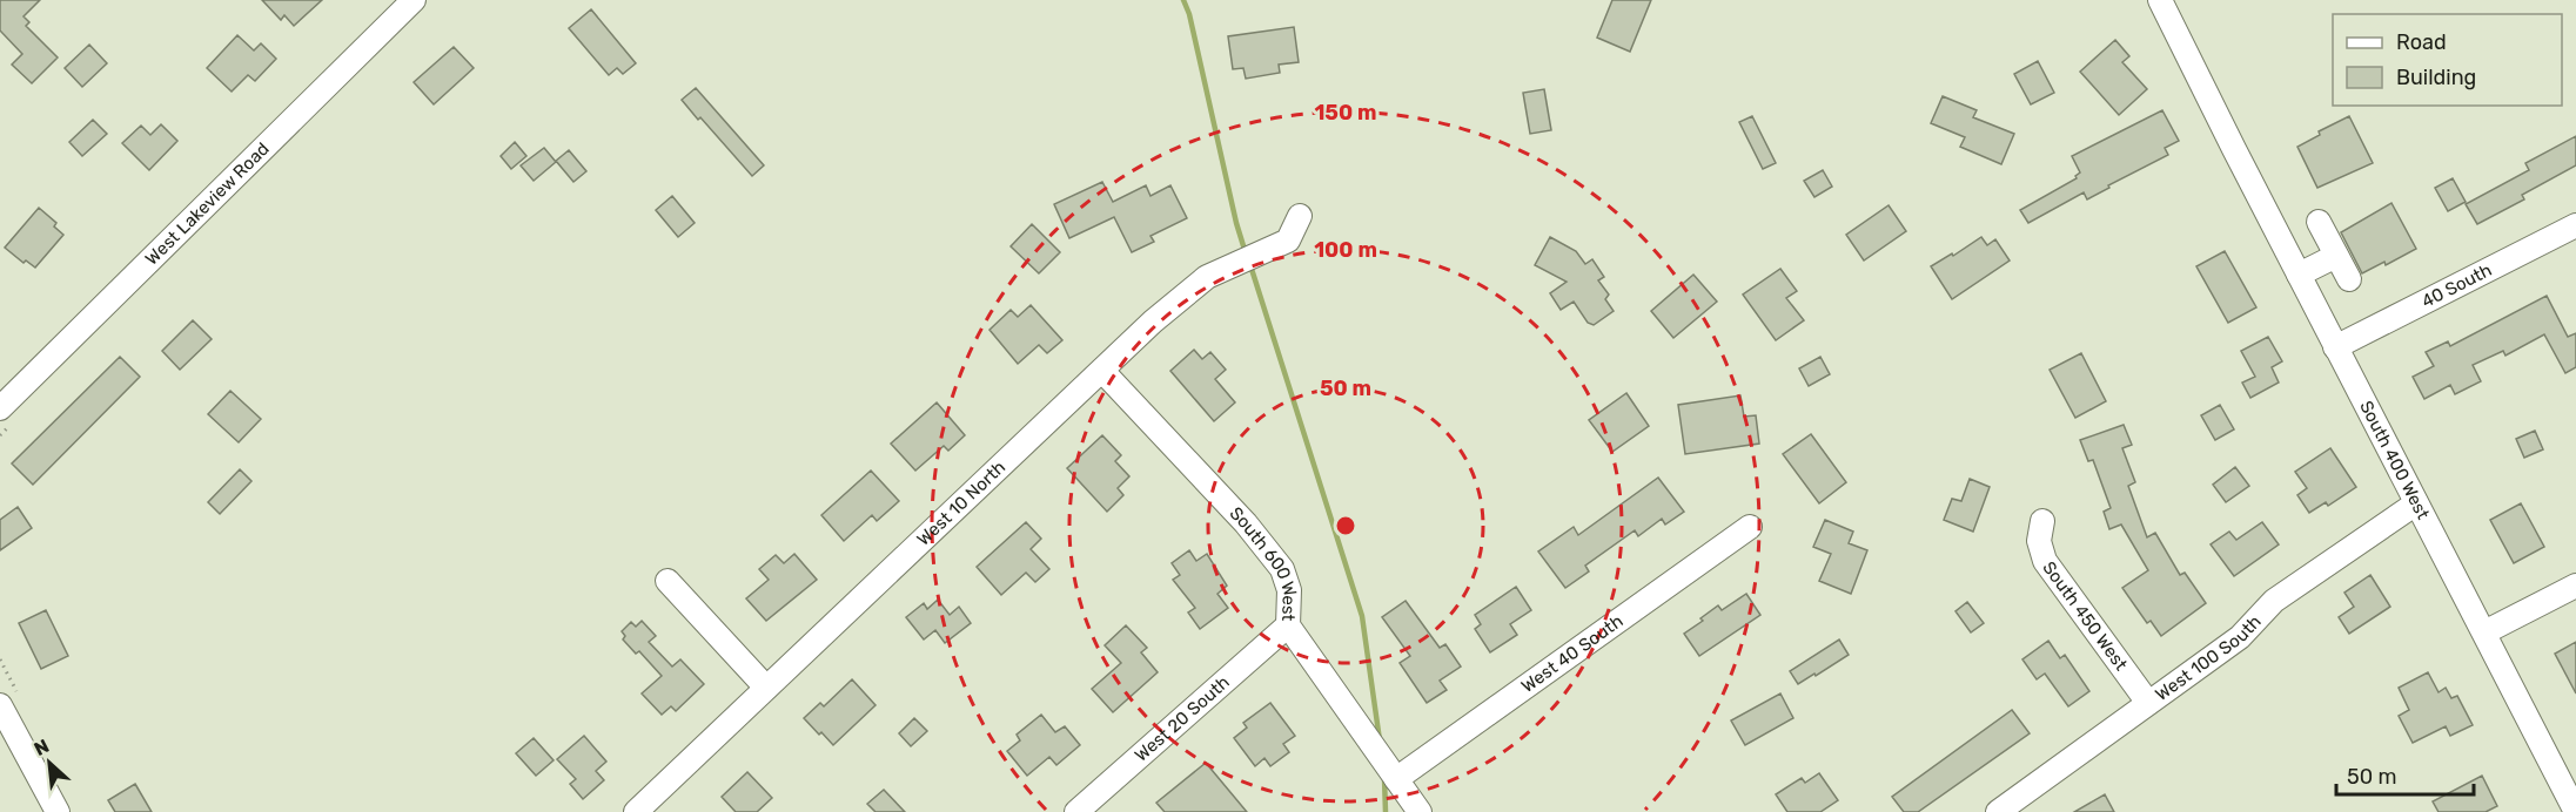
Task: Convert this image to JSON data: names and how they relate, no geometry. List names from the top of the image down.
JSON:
{
  "streets": {
    "street": [
      "West Lakeview Road",
      "40 South",
      "South 400 West",
      "West 10 North",
      "South 600 West",
      "South 450 West",
      "West 40 South",
      "West 100 South",
      "West 20 South"
    ]
  },
  "crossings": [
    ["40 South", "South 400 West"],
    ["South 400 West", "West 100 South"],
    ["West 10 North", "South 600 West"],
    ["South 600 West", "West 40 South"],
    ["South 600 West", "West 20 South"],
    ["South 450 West", "West 100 South"]
  ],
  "legend": ["Road", "Building"],
  "scale_bar": "50 m",
  "north": "top left",
  "rings": ["150 m", "100 m", "50 m"]
}
